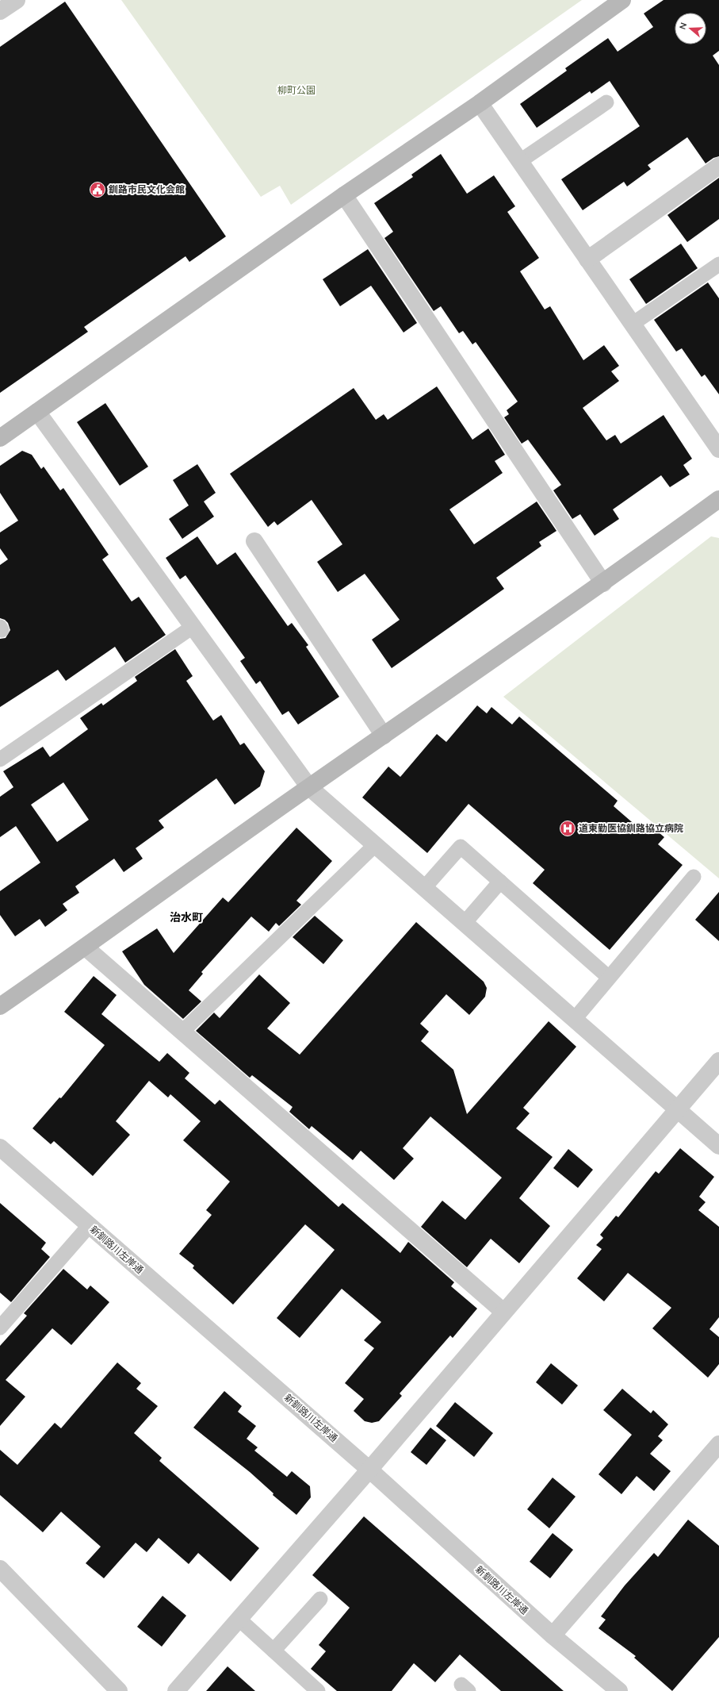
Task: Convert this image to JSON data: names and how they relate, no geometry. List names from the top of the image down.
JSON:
{
  "streets": {
    "street": ["新釧路川左岸通"]
  },
  "districts": ["治水町"],
  "parks": ["柳町公園"],
  "places": {
    "public building": ["釧路市民文化会館"],
    "hospital": ["道東勤医協釧路協立病院"]
  },
  "north": "left"
}
